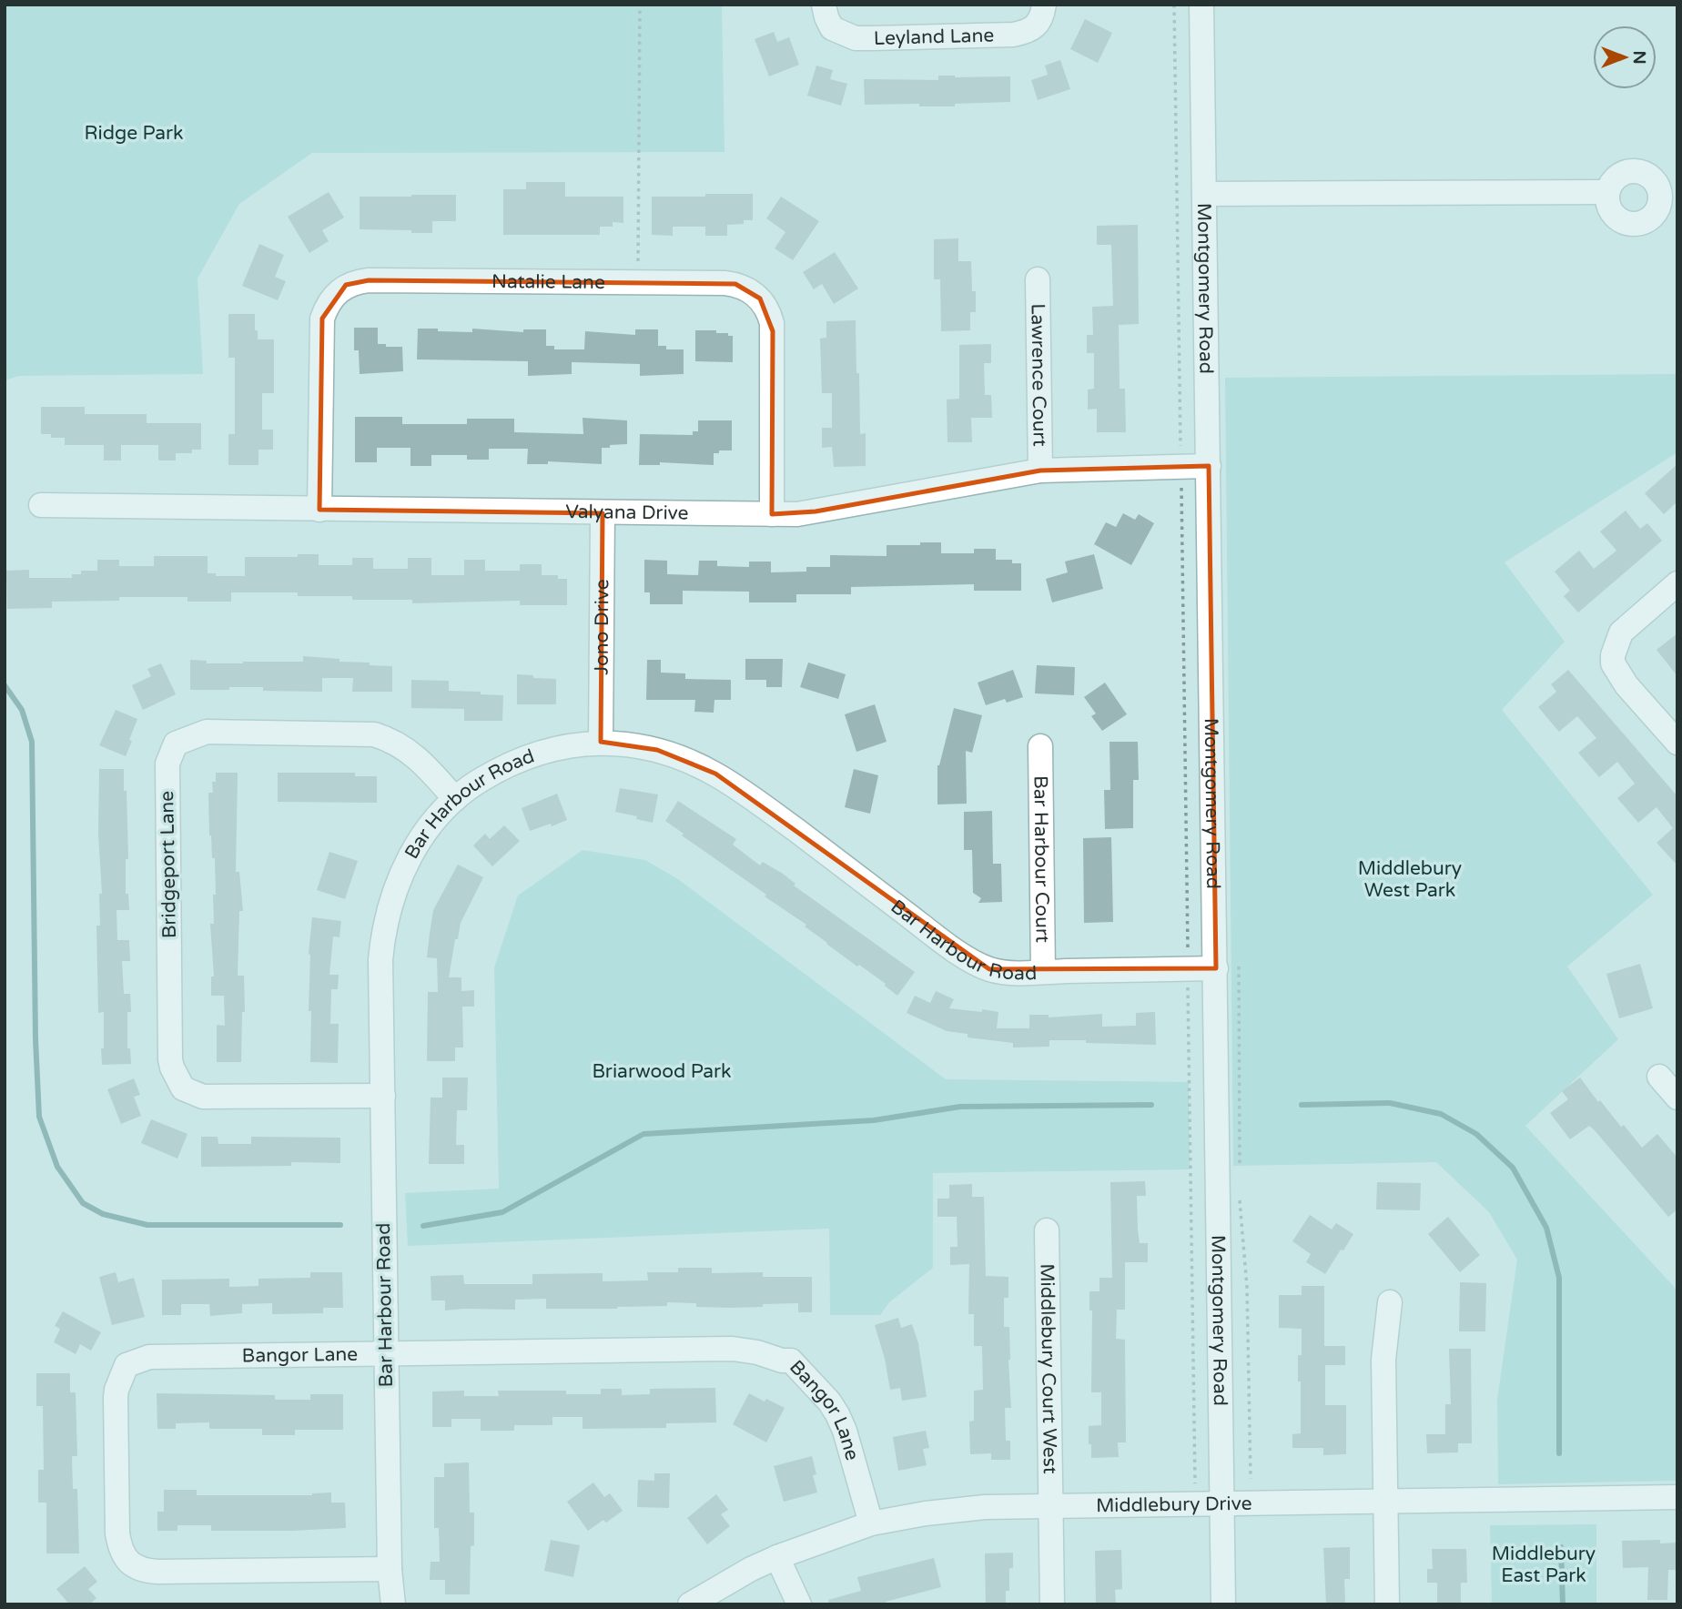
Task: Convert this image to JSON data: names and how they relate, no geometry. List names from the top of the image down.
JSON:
{
  "streets": {
    "street": [
      "Leyland Lane",
      "Natalie Lane",
      "Montgomery Road",
      "Lawrence Court",
      "Valyana Drive",
      "Jono Drive",
      "Bar Harbour Road",
      "Bar Harbour Court",
      "Bridgeport Lane",
      "Bangor Lane",
      "Middlebury Court West",
      "Middlebury Drive"
    ]
  },
  "crossings": [
    ["Natalie Lane", "Valyana Drive"],
    ["Montgomery Road", "Valyana Drive"],
    ["Montgomery Road", "Bar Harbour Road"],
    ["Montgomery Road", "Middlebury Drive"],
    ["Lawrence Court", "Valyana Drive"],
    ["Valyana Drive", "Jono Drive"],
    ["Jono Drive", "Bar Harbour Road"],
    ["Bar Harbour Road", "Bar Harbour Court"],
    ["Bar Harbour Road", "Bridgeport Lane"],
    ["Bar Harbour Road", "Bangor Lane"],
    ["Bangor Lane", "Middlebury Drive"],
    ["Middlebury Court West", "Middlebury Drive"]
  ],
  "parks": [
    "Ridge Park",
    "Middlebury West Park",
    "Briarwood Park",
    "Middlebury East Park"
  ],
  "north": "right"
}
